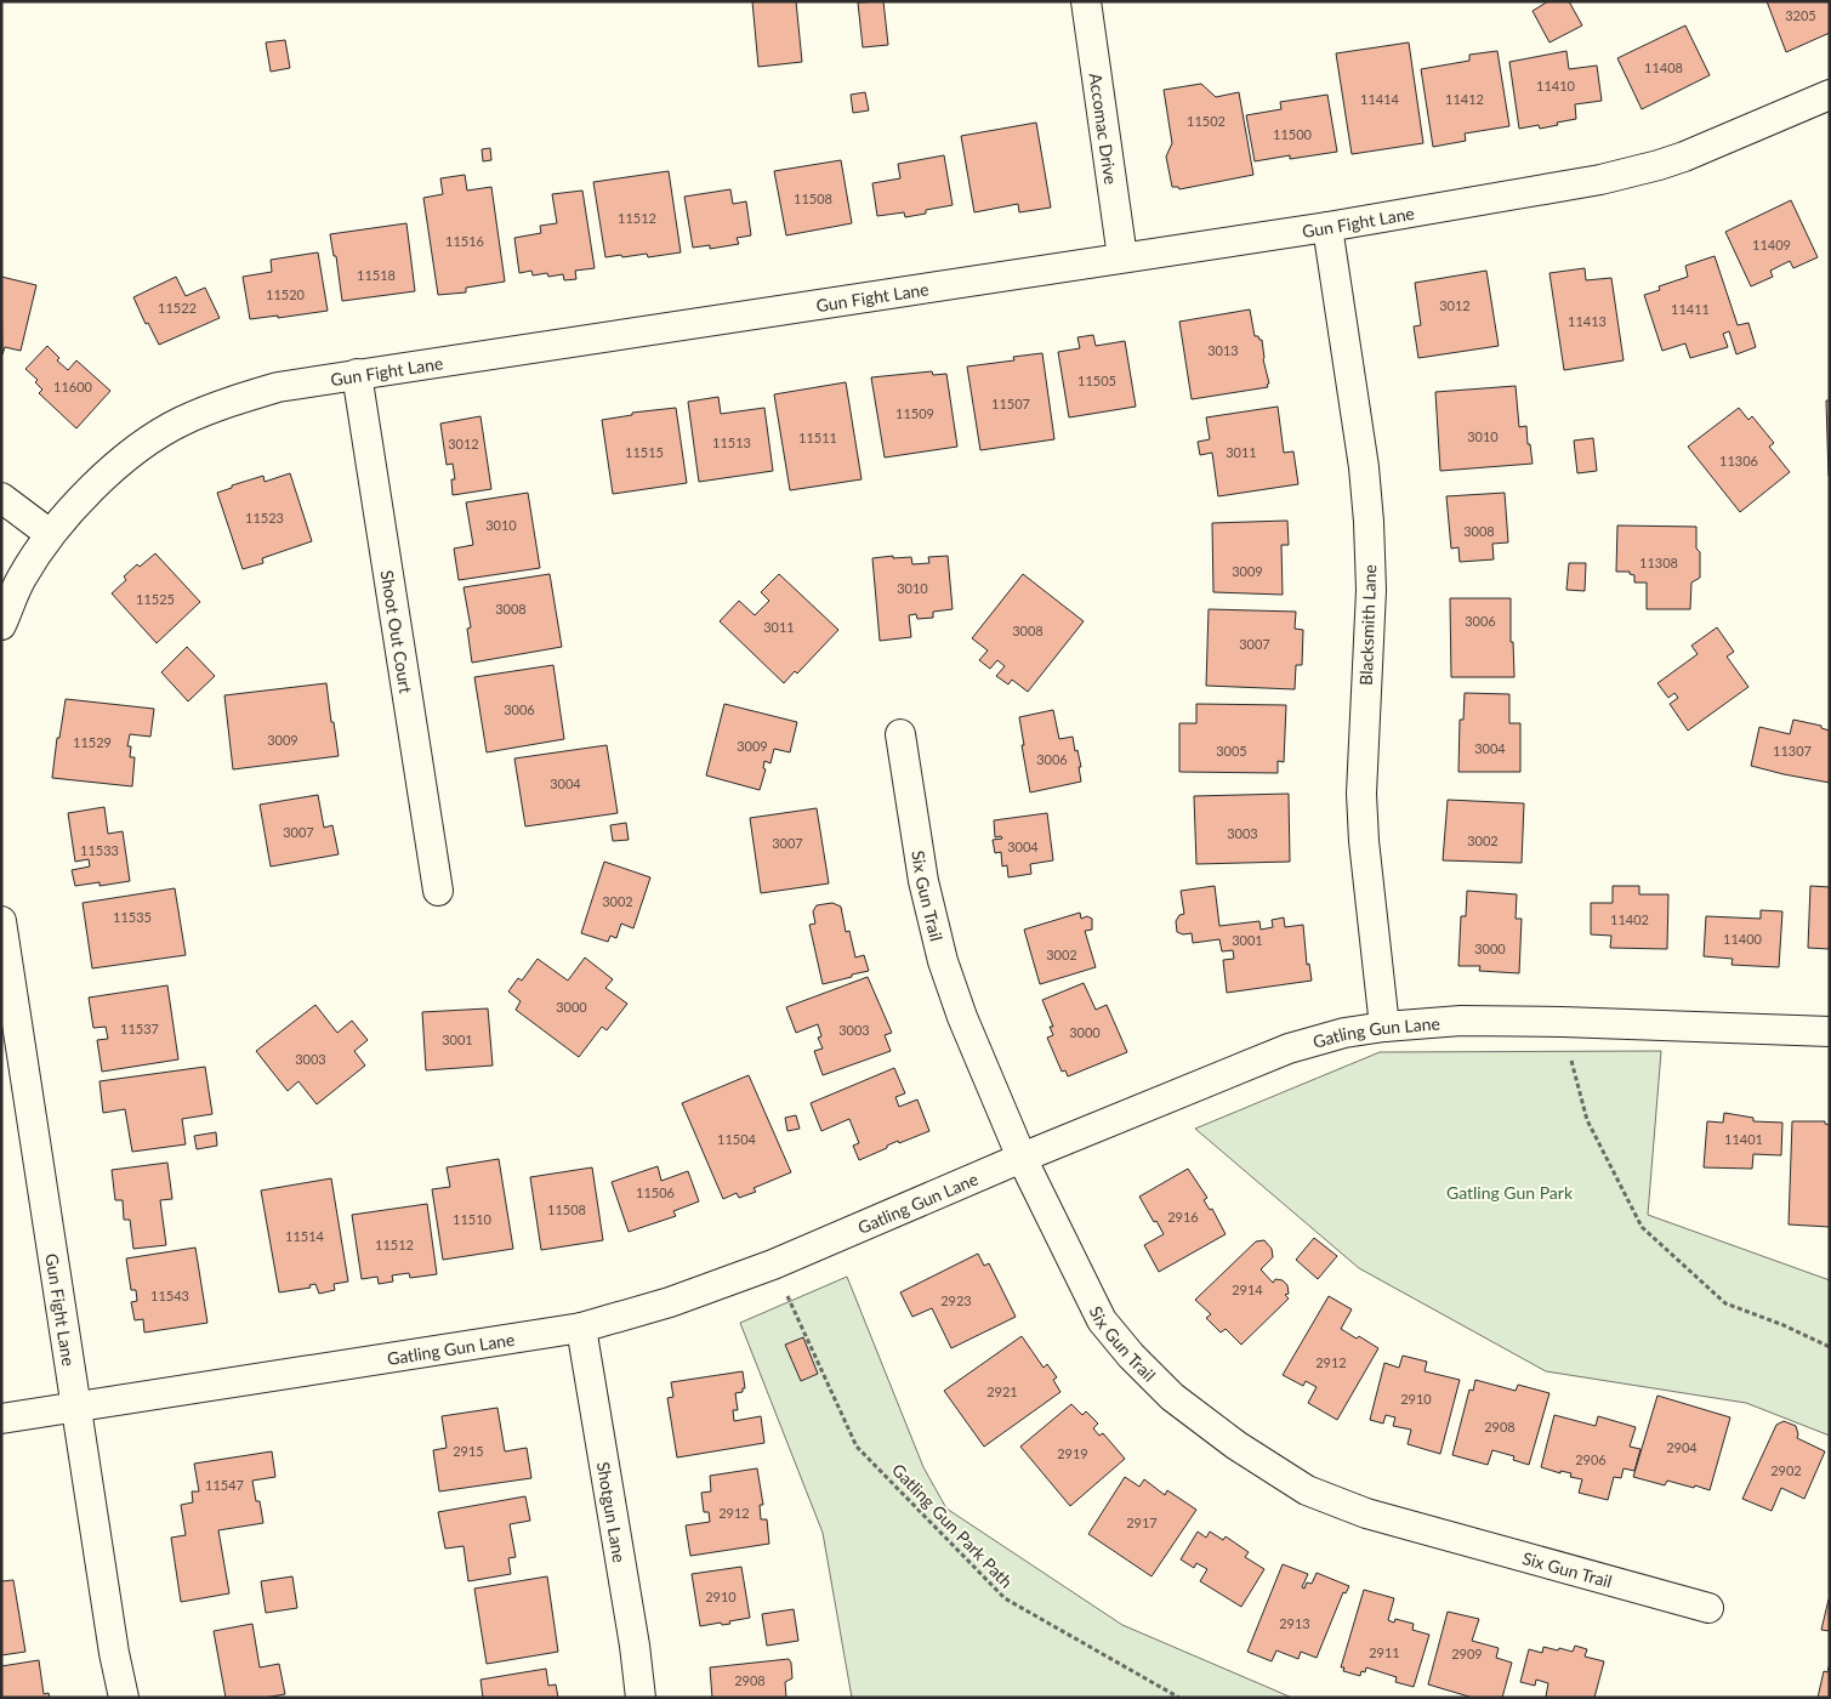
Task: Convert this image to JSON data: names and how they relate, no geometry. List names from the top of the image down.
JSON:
{
  "streets": {
    "street": [
      "Accomac Drive",
      "Gun Fight Lane",
      "Blacksmith Lane",
      "Shoot Out Court",
      "Six Gun Trail",
      "Gatling Gun Lane",
      "Shotgun Lane"
    ],
    "path": ["Gatling Gun Park Path"]
  },
  "crossings": [
    ["Accomac Drive", "Gun Fight Lane"],
    ["Gun Fight Lane", "Blacksmith Lane"],
    ["Gun Fight Lane", "Shoot Out Court"],
    ["Gun Fight Lane", "Gatling Gun Lane"],
    ["Blacksmith Lane", "Gatling Gun Lane"],
    ["Six Gun Trail", "Gatling Gun Lane"],
    ["Gatling Gun Lane", "Shotgun Lane"]
  ],
  "parks": ["Gatling Gun Park"],
  "house_numbers": [
    "3205",
    "11408",
    "11410",
    "11414",
    "11412",
    "11502",
    "11500",
    "11508",
    "11512",
    "11516",
    "11409",
    "11518",
    "11520",
    "3012",
    "11522",
    "11411",
    "11413",
    "3013",
    "11505",
    "11600",
    "11507",
    "11509",
    "3010",
    "11511",
    "11513",
    "3012",
    "11515",
    "3011",
    "11306",
    "11523",
    "3010",
    "3008",
    "11308",
    "3009",
    "3010",
    "11525",
    "3008",
    "3006",
    "3011",
    "3008",
    "3007",
    "3006",
    "3009",
    "11529",
    "3009",
    "3004",
    "3005",
    "11307",
    "3006",
    "3004",
    "3007",
    "3003",
    "3002",
    "3007",
    "3004",
    "11533",
    "3002",
    "11535",
    "11402",
    "11400",
    "3001",
    "3000",
    "3002",
    "3000",
    "11537",
    "3003",
    "3000",
    "3001",
    "3003",
    "11504",
    "11401",
    "11506",
    "11508",
    "2916",
    "11510",
    "11514",
    "11512",
    "2914",
    "11543",
    "2923",
    "2912",
    "2921",
    "2910",
    "2908",
    "2904",
    "2915",
    "2919",
    "2906",
    "2902",
    "11547",
    "2912",
    "2917",
    "2910",
    "2913",
    "2911",
    "2909",
    "2908"
  ]
}
